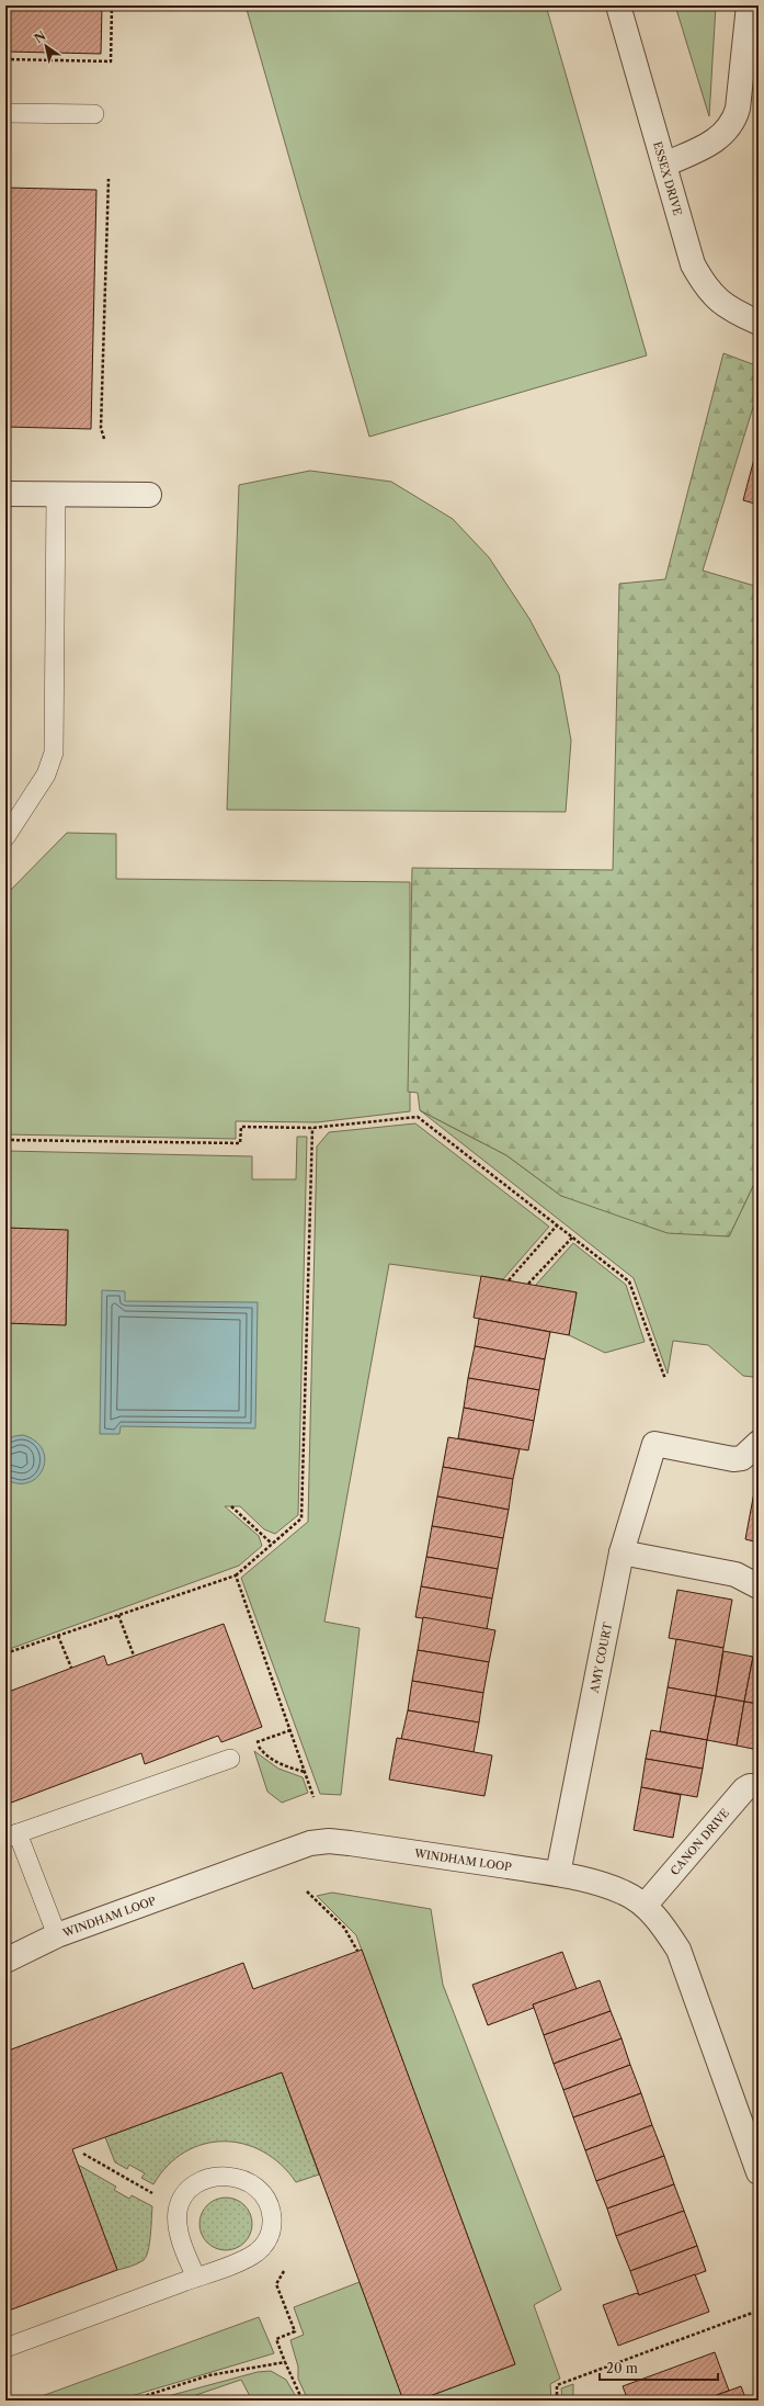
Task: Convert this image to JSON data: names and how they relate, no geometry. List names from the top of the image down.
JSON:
{
  "streets": {
    "street": [
      "ESSEX DRIVE",
      "AMY COURT",
      "CANON DRIVE",
      "WINDHAM LOOP"
    ]
  },
  "crossings": [
    ["AMY COURT", "WINDHAM LOOP"],
    ["CANON DRIVE", "WINDHAM LOOP"]
  ],
  "scale_bar": "20 m",
  "north": "top left"
}
